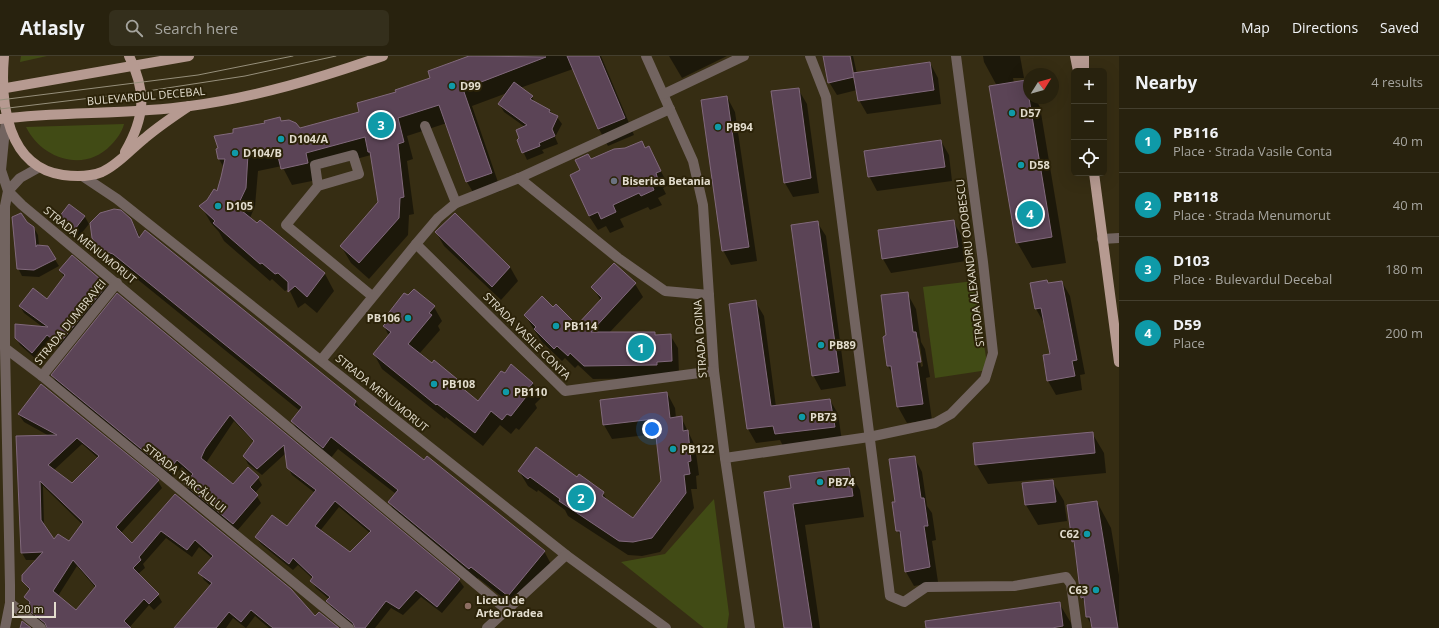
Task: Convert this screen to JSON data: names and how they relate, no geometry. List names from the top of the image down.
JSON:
{
  "streets": {
    "main road": ["BULEVARDUL DECEBAL"],
    "street": [
      "STRADA MENUMORUT",
      "STRADA ALEXANDRU ODOBESCU",
      "STRADA DUMBRAVEI",
      "STRADA VASILE CONTA",
      "STRADA DOINA",
      "STRADA TARCĂULUI"
    ]
  },
  "crossings": [
    ["STRADA MENUMORUT", "STRADA DUMBRAVEI"],
    ["STRADA ALEXANDRU ODOBESCU", "STRADA DOINA"],
    ["STRADA DUMBRAVEI", "STRADA TARCĂULUI"],
    ["STRADA VASILE CONTA", "STRADA DOINA"]
  ],
  "places": [
    "D99",
    "D57",
    "PB94",
    "D104/A",
    "D104/B",
    "D58",
    "Biserica Betania",
    "D105",
    "PB106",
    "PB114",
    "PB89",
    "PB108",
    "PB110",
    "PB73",
    "PB122",
    "PB74",
    "C62",
    "C63",
    "Liceul de Arte Oradea"
  ],
  "scale_bar": "20 m",
  "north": "top right",
  "page": {
    "header": "Atlasly",
    "search": "Search here",
    "nav": ["Map", "Directions", "Saved"],
    "heading": ["Nearby", "4 results"],
    "map_buttons": ["+", "−"],
    "list": [
      {
        "mark": "1",
        "name": "PB116",
        "note": "Place · Strada Vasile Conta",
        "value": "40 m"
      },
      {
        "mark": "2",
        "name": "PB118",
        "note": "Place · Strada Menumorut",
        "value": "40 m"
      },
      {
        "mark": "3",
        "name": "D103",
        "note": "Place · Bulevardul Decebal",
        "value": "180 m"
      },
      {
        "mark": "4",
        "name": "D59",
        "note": "Place",
        "value": "200 m"
      }
    ],
    "pins": [
      "3",
      "4",
      "1",
      "2"
    ],
    "scale": "20 m"
  }
}
